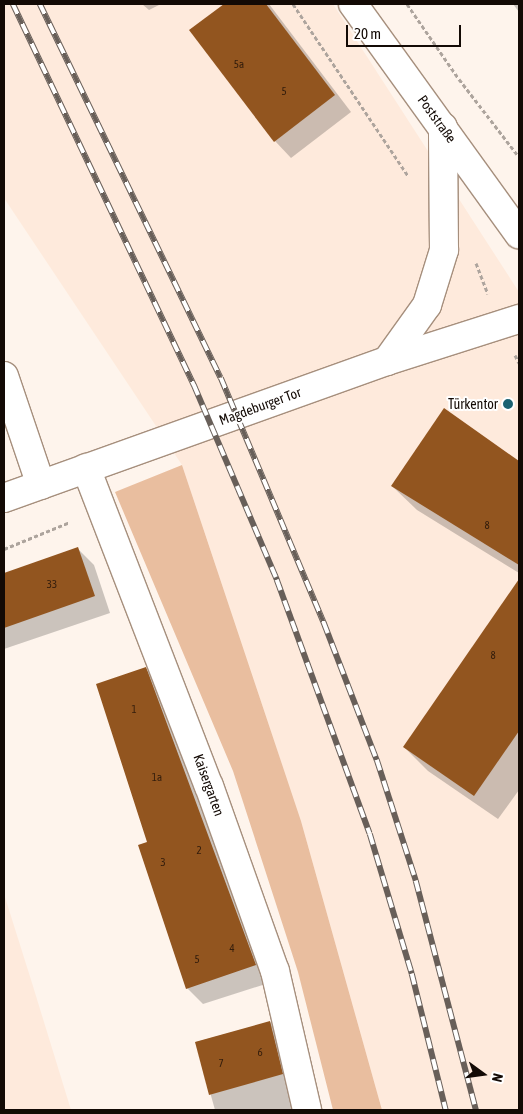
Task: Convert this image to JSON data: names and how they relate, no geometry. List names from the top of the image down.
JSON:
{
  "streets": {
    "main road": ["Poststraße", "Magdeburger Tor", "Kaisergarten"]
  },
  "crossings": [
    ["Magdeburger Tor", "Kaisergarten"]
  ],
  "places": ["Türkentor"],
  "house_numbers": [
    "5a",
    "5",
    "8",
    "33",
    "8",
    "1",
    "1a",
    "2",
    "3",
    "4",
    "5",
    "6",
    "7"
  ],
  "scale_bar": "20 m",
  "north": "right"
}
